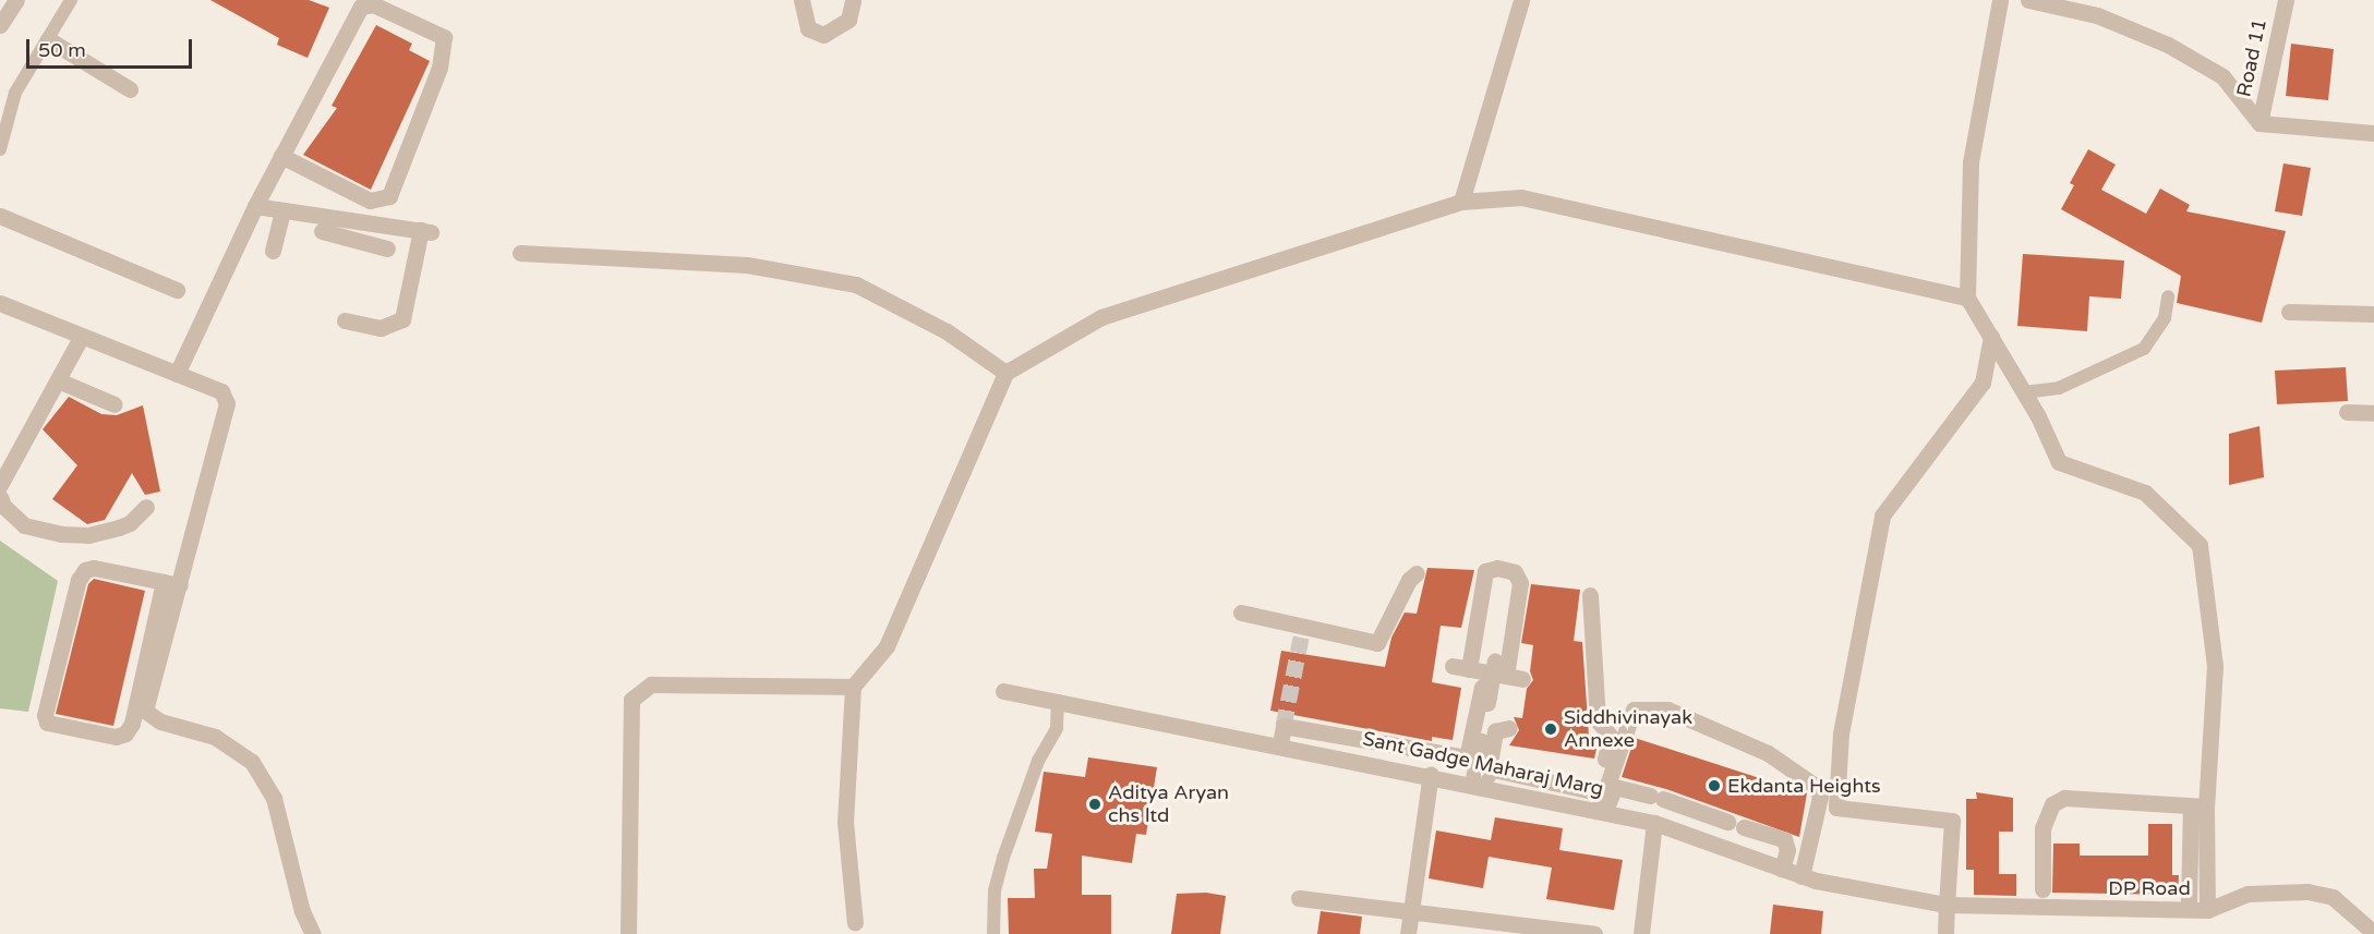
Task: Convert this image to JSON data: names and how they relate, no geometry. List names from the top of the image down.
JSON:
{
  "streets": {
    "street": ["Road 11", "Sant Gadge Maharaj Marg", "DP Road"]
  },
  "crossings": [
    ["Sant Gadge Maharaj Marg", "DP Road"]
  ],
  "places": ["Siddhivinayak Annexe", "Ekdanta Heights", "Aditya Aryan chs ltd"],
  "scale_bar": "50 m"
}
